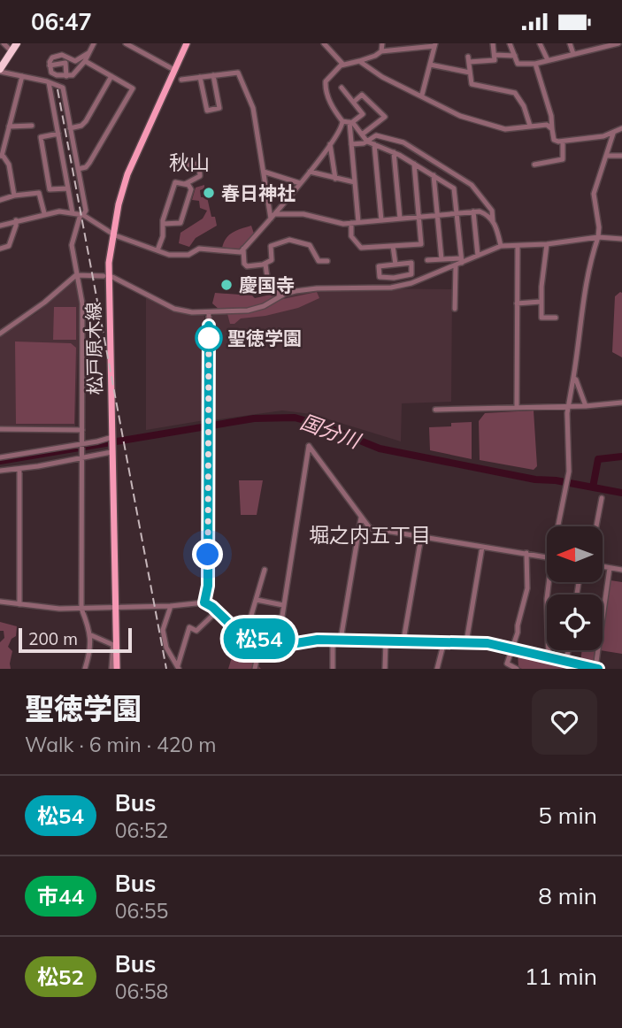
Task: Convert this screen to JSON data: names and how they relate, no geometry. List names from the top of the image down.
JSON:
{
  "streets": {
    "main road": ["松戸原木線"]
  },
  "districts": ["秋山", "堀之内五丁目"],
  "water": ["国分川"],
  "places": ["春日神社", "慶国寺", "聖徳学園"],
  "lines": ["bus line 松54"],
  "scale_bar": "200 m",
  "north": "left",
  "page": {
    "status": "06:47",
    "on_map": "松54",
    "scale": "200 m",
    "heading": ["聖徳学園", "Walk · 6 min · 420 m"],
    "list": [
      {
        "mark": "松54",
        "name": "Bus",
        "note": "06:52",
        "value": "5 min"
      },
      {
        "mark": "市44",
        "name": "Bus",
        "note": "06:55",
        "value": "8 min"
      },
      {
        "mark": "松52",
        "name": "Bus",
        "note": "06:58",
        "value": "11 min"
      }
    ]
  }
}
